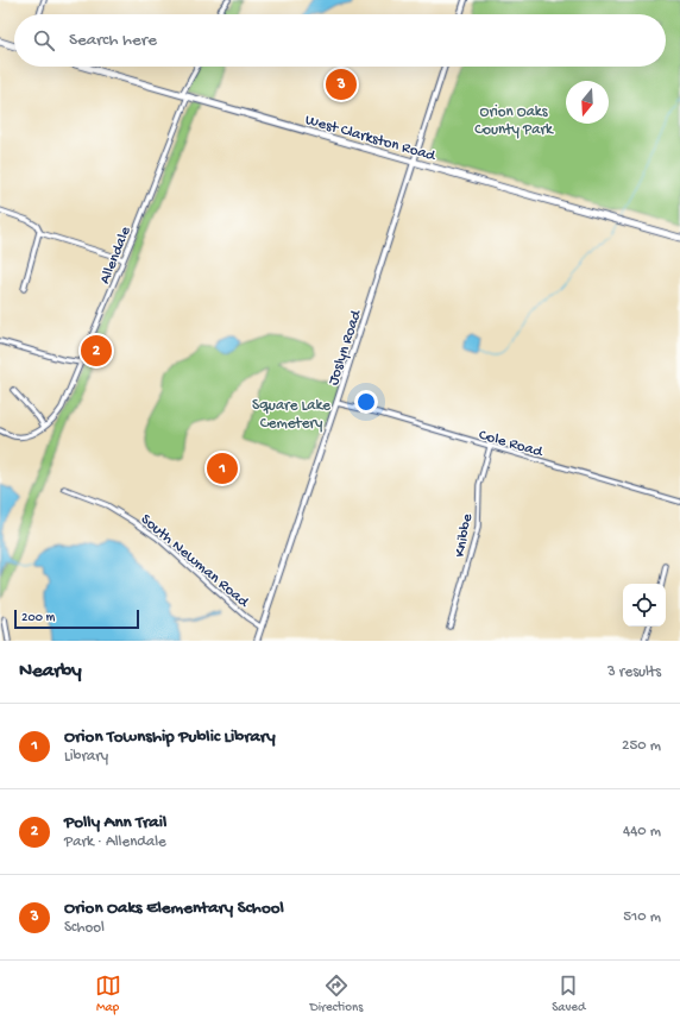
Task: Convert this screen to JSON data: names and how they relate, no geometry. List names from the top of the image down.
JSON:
{
  "streets": {
    "main road": ["West Clarkston Road"],
    "street": [
      "Allendale",
      "Joslyn Road",
      "Cole Road",
      "Knibbe",
      "South Newman Road"
    ]
  },
  "crossings": [
    ["West Clarkston Road", "Allendale"],
    ["West Clarkston Road", "Joslyn Road"],
    ["Joslyn Road", "Cole Road"],
    ["Joslyn Road", "South Newman Road"],
    ["Cole Road", "Knibbe"]
  ],
  "parks": ["Orion Oaks County Park", "Square Lake Cemetery"],
  "scale_bar": "200 m",
  "north": "bottom",
  "page": {
    "search": "Search here",
    "pins": ["3", "2", "1"],
    "scale": "200 m",
    "heading": ["Nearby", "3 results"],
    "list": [
      {
        "mark": "1",
        "name": "Orion Township Public Library",
        "note": "Library",
        "value": "250 m"
      },
      {
        "mark": "2",
        "name": "Polly Ann Trail",
        "note": "Park · Allendale",
        "value": "440 m"
      },
      {
        "mark": "3",
        "name": "Orion Oaks Elementary School",
        "note": "School",
        "value": "510 m"
      }
    ],
    "nav": ["Map", "Directions", "Saved"]
  }
}
